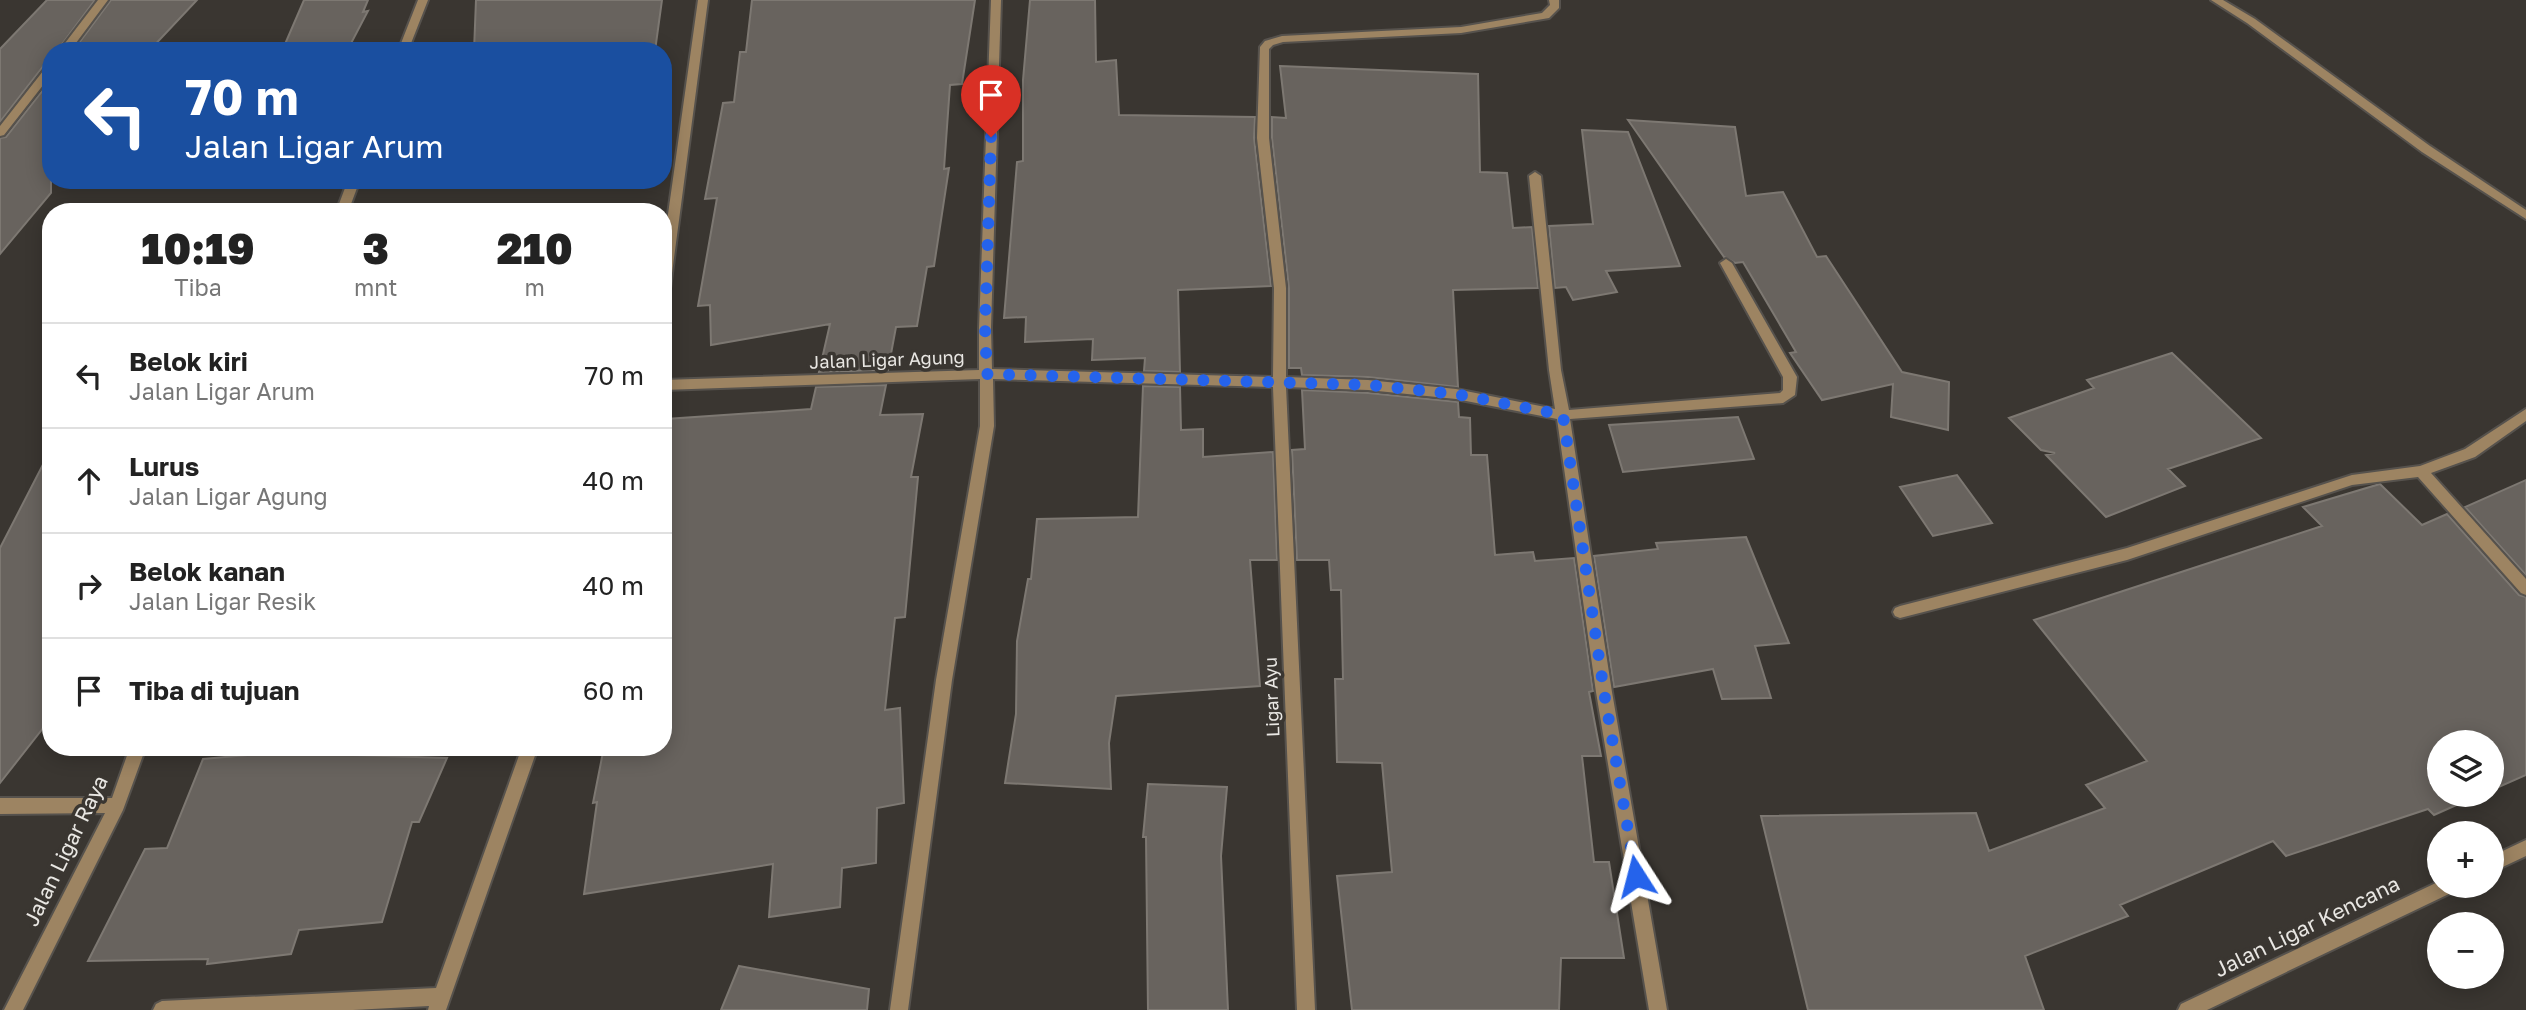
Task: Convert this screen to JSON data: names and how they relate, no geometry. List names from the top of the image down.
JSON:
{
  "streets": {
    "street": [
      "Jalan Ligar Agung",
      "Ligar Ayu",
      "Jalan Ligar Raya",
      "Jalan Ligar Kencana"
    ]
  },
  "crossings": [
    ["Jalan Ligar Agung", "Ligar Ayu"]
  ],
  "page": {
    "turn": ["70 m", "Jalan Ligar Arum"],
    "eta": [
      "10:19",
      "Tiba",
      "3",
      "mnt",
      "210",
      "m"
    ],
    "list": [
      {
        "name": "Belok kiri",
        "note": "Jalan Ligar Arum",
        "value": "70 m"
      },
      {
        "name": "Lurus",
        "note": "Jalan Ligar Agung",
        "value": "40 m"
      },
      {
        "name": "Belok kanan",
        "note": "Jalan Ligar Resik",
        "value": "40 m"
      },
      {
        "name": "Tiba di tujuan",
        "value": "60 m"
      }
    ],
    "map_buttons": ["+", "−"]
  }
}
